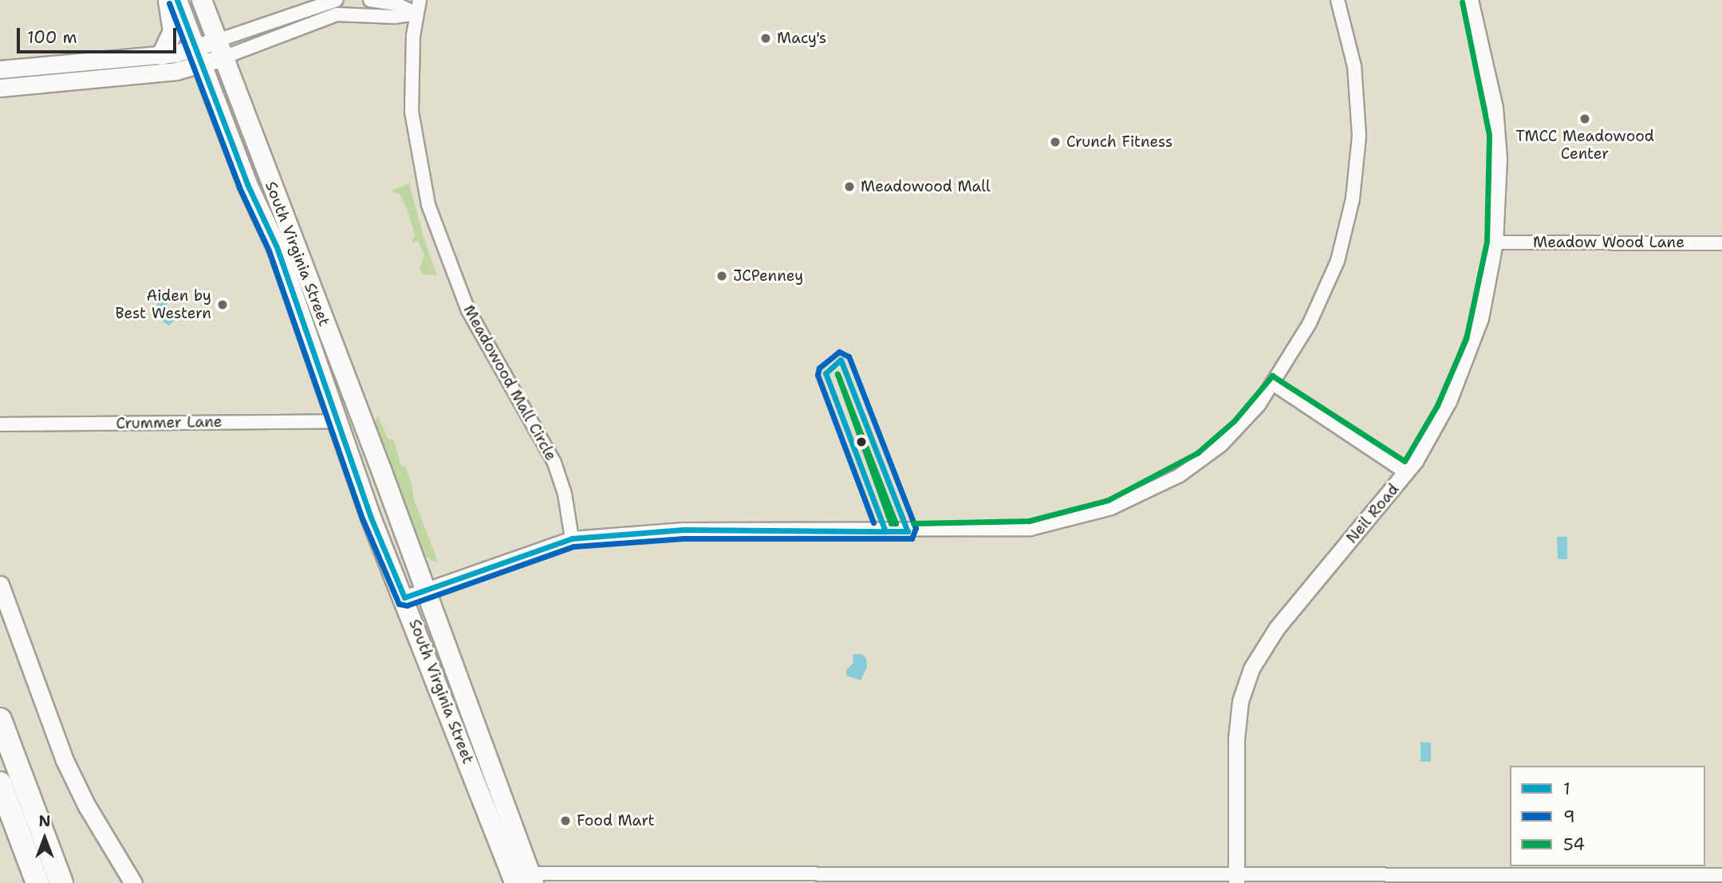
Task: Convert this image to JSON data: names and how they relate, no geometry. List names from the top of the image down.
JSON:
{
  "streets": {
    "main road": ["South Virginia Street"],
    "street": [
      "Meadow Wood Lane",
      "Meadowood Mall Circle",
      "Crummer Lane",
      "Neil Road"
    ]
  },
  "crossings": [
    ["Meadow Wood Lane", "Neil Road"],
    ["South Virginia Street", "Crummer Lane"]
  ],
  "places": [
    "Macy's",
    "TMCC Meadowood Center",
    "Crunch Fitness",
    "Meadowood Mall",
    "JCPenney",
    "Aiden by Best Western",
    "Food Mart"
  ],
  "lines": ["transit line 1", "transit line 54", "transit line 9"],
  "legend": ["1", "9", "54"],
  "scale_bar": "100 m",
  "north": "top"
}
